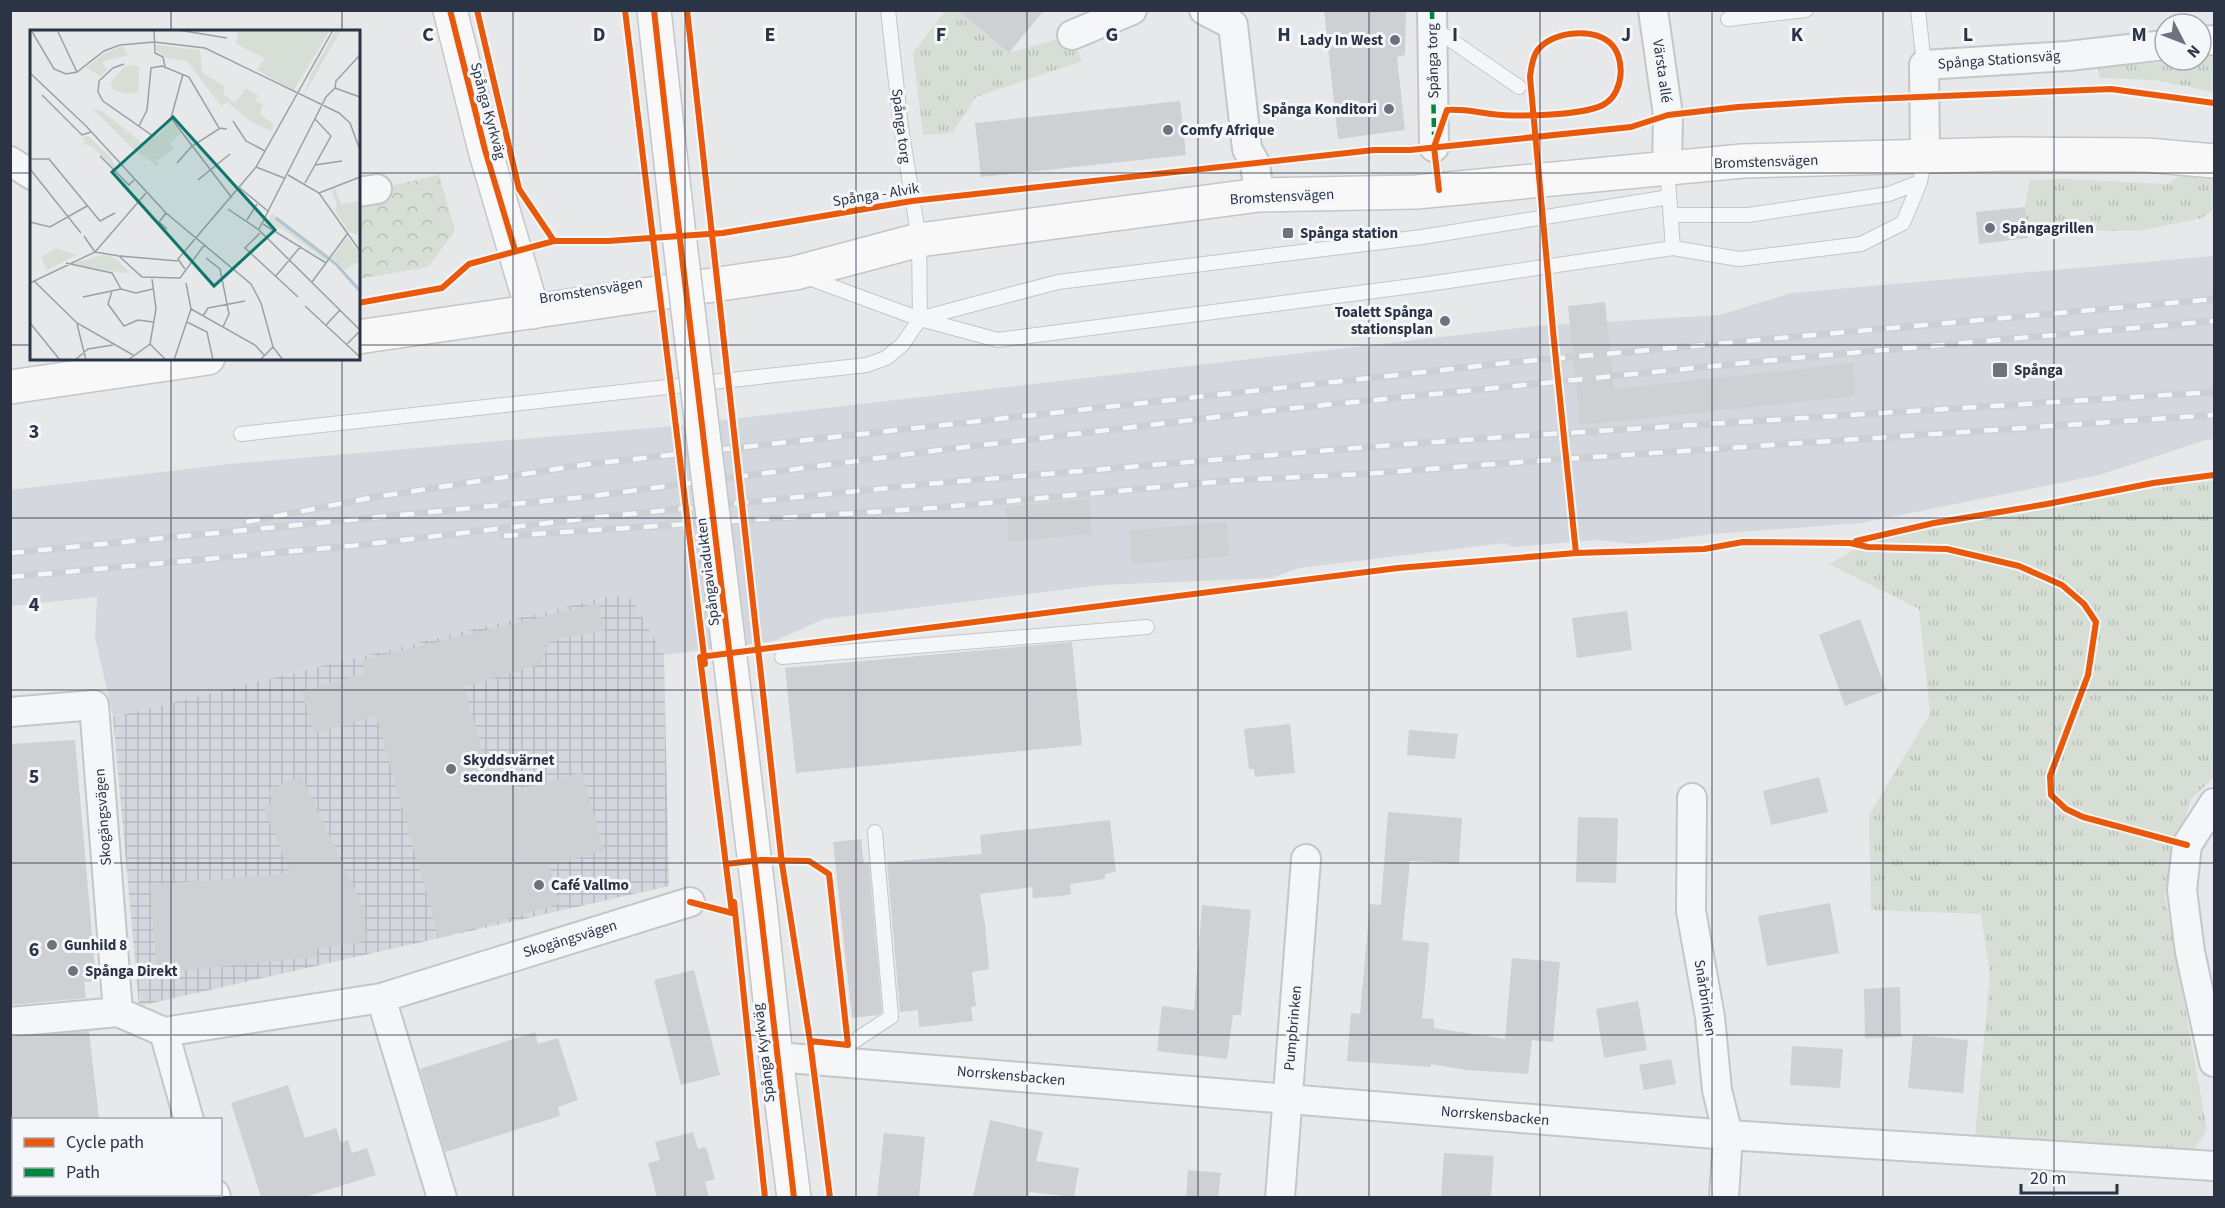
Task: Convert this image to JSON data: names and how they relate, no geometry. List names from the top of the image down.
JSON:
{
  "streets": {
    "street": [
      "Spånga Stationsväg",
      "Spånga torg",
      "Värsta allé",
      "Spånga Kyrkväg",
      "Bromstensvägen",
      "Spångaviadukten",
      "Skogängsvägen",
      "Snårbrinken",
      "Pumpbrinken",
      "Norrskensbacken"
    ],
    "cycle path": ["Spånga - Alvik"]
  },
  "crossings": [
    ["Spånga Stationsväg", "Bromstensvägen"],
    ["Spånga torg", "Bromstensvägen"],
    ["Värsta allé", "Bromstensvägen"],
    ["Spånga Kyrkväg", "Bromstensvägen"],
    ["Spånga Kyrkväg", "Spångaviadukten"],
    ["Spånga Kyrkväg", "Norrskensbacken"],
    ["Snårbrinken", "Norrskensbacken"],
    ["Pumpbrinken", "Norrskensbacken"]
  ],
  "places": {
    "other": [
      "Lady In West",
      "Spånga Konditori",
      "Comfy Afrique",
      "Spångagrillen",
      "Toalett Spånga stationsplan",
      "Skyddsvärnet secondhand",
      "Café Vallmo",
      "Gunhild 8",
      "Spånga Direkt"
    ],
    "transit": ["Spånga station", "Spånga"]
  },
  "legend": ["Cycle path", "Path"],
  "scale_bar": "20 m",
  "north": "bottom right",
  "grid": {
    "columns": [
      "C",
      "D",
      "E",
      "F",
      "G",
      "H",
      "I",
      "J",
      "K",
      "L",
      "M"
    ],
    "rows": [
      "3",
      "4",
      "5",
      "6"
    ]
  }
}
